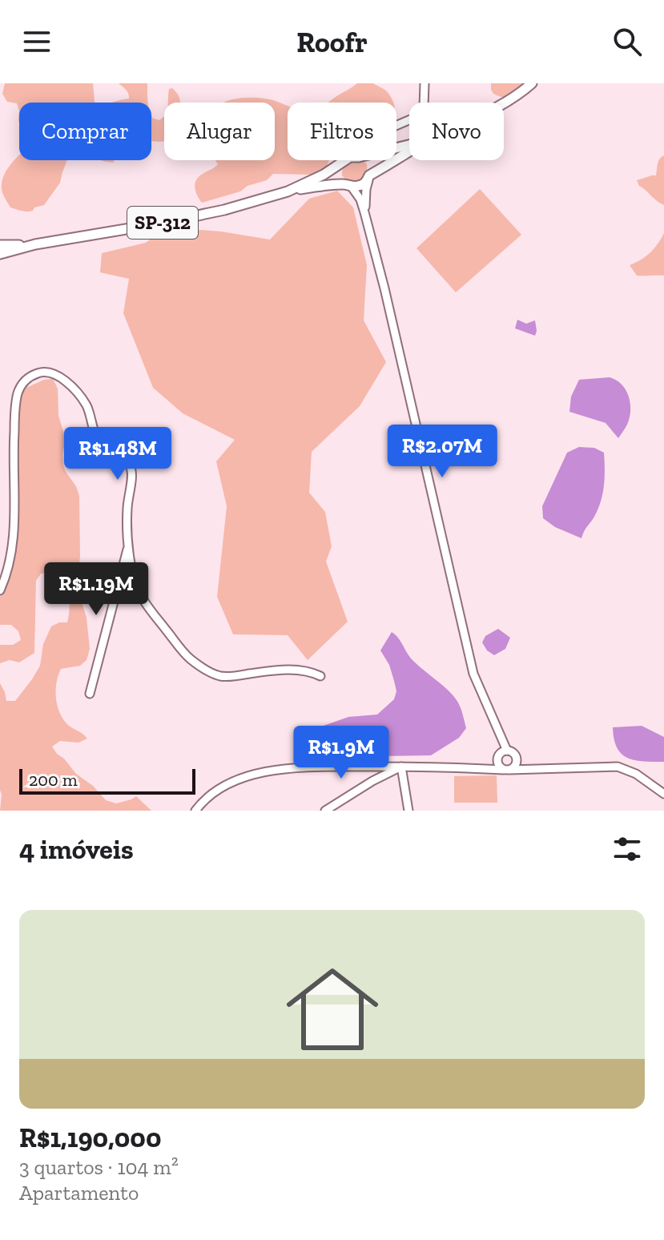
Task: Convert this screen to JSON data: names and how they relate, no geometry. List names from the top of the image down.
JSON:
{
  "streets": {
    "main road": ["SP-312"]
  },
  "scale_bar": "200 m",
  "page": {
    "header": "Roofr",
    "chip": [
      "Comprar",
      "Alugar",
      "Filtros",
      "Novo"
    ],
    "price": [
      "R$2.07M",
      "R$1.48M",
      "R$1.19M",
      "R$1.9M"
    ],
    "scale": "200 m",
    "heading": "4 imóveis",
    "list": [
      {
        "name": "R$1,190,000",
        "note": "3 quartos · 104 m² · Apartamento"
      }
    ]
  }
}
